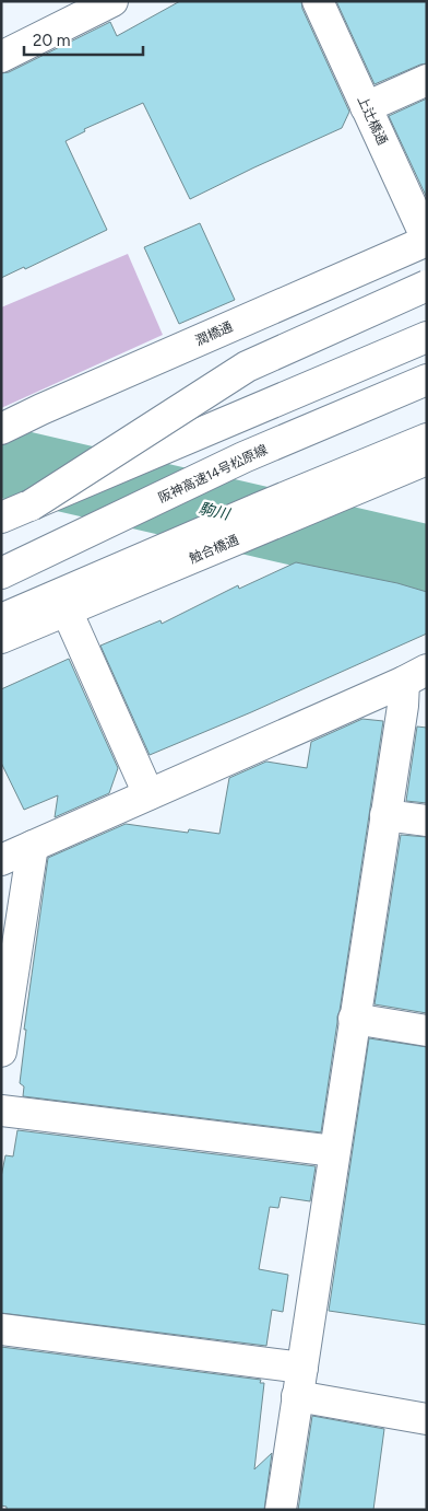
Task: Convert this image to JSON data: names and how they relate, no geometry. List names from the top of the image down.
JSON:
{
  "streets": {
    "main road": [
      "上辻橋通",
      "潤橋通",
      "阪神高速14号松原線",
      "触合橋通"
    ]
  },
  "crossings": [
    ["上辻橋通", "潤橋通"]
  ],
  "water": ["駒川"],
  "scale_bar": "20 m"
}
